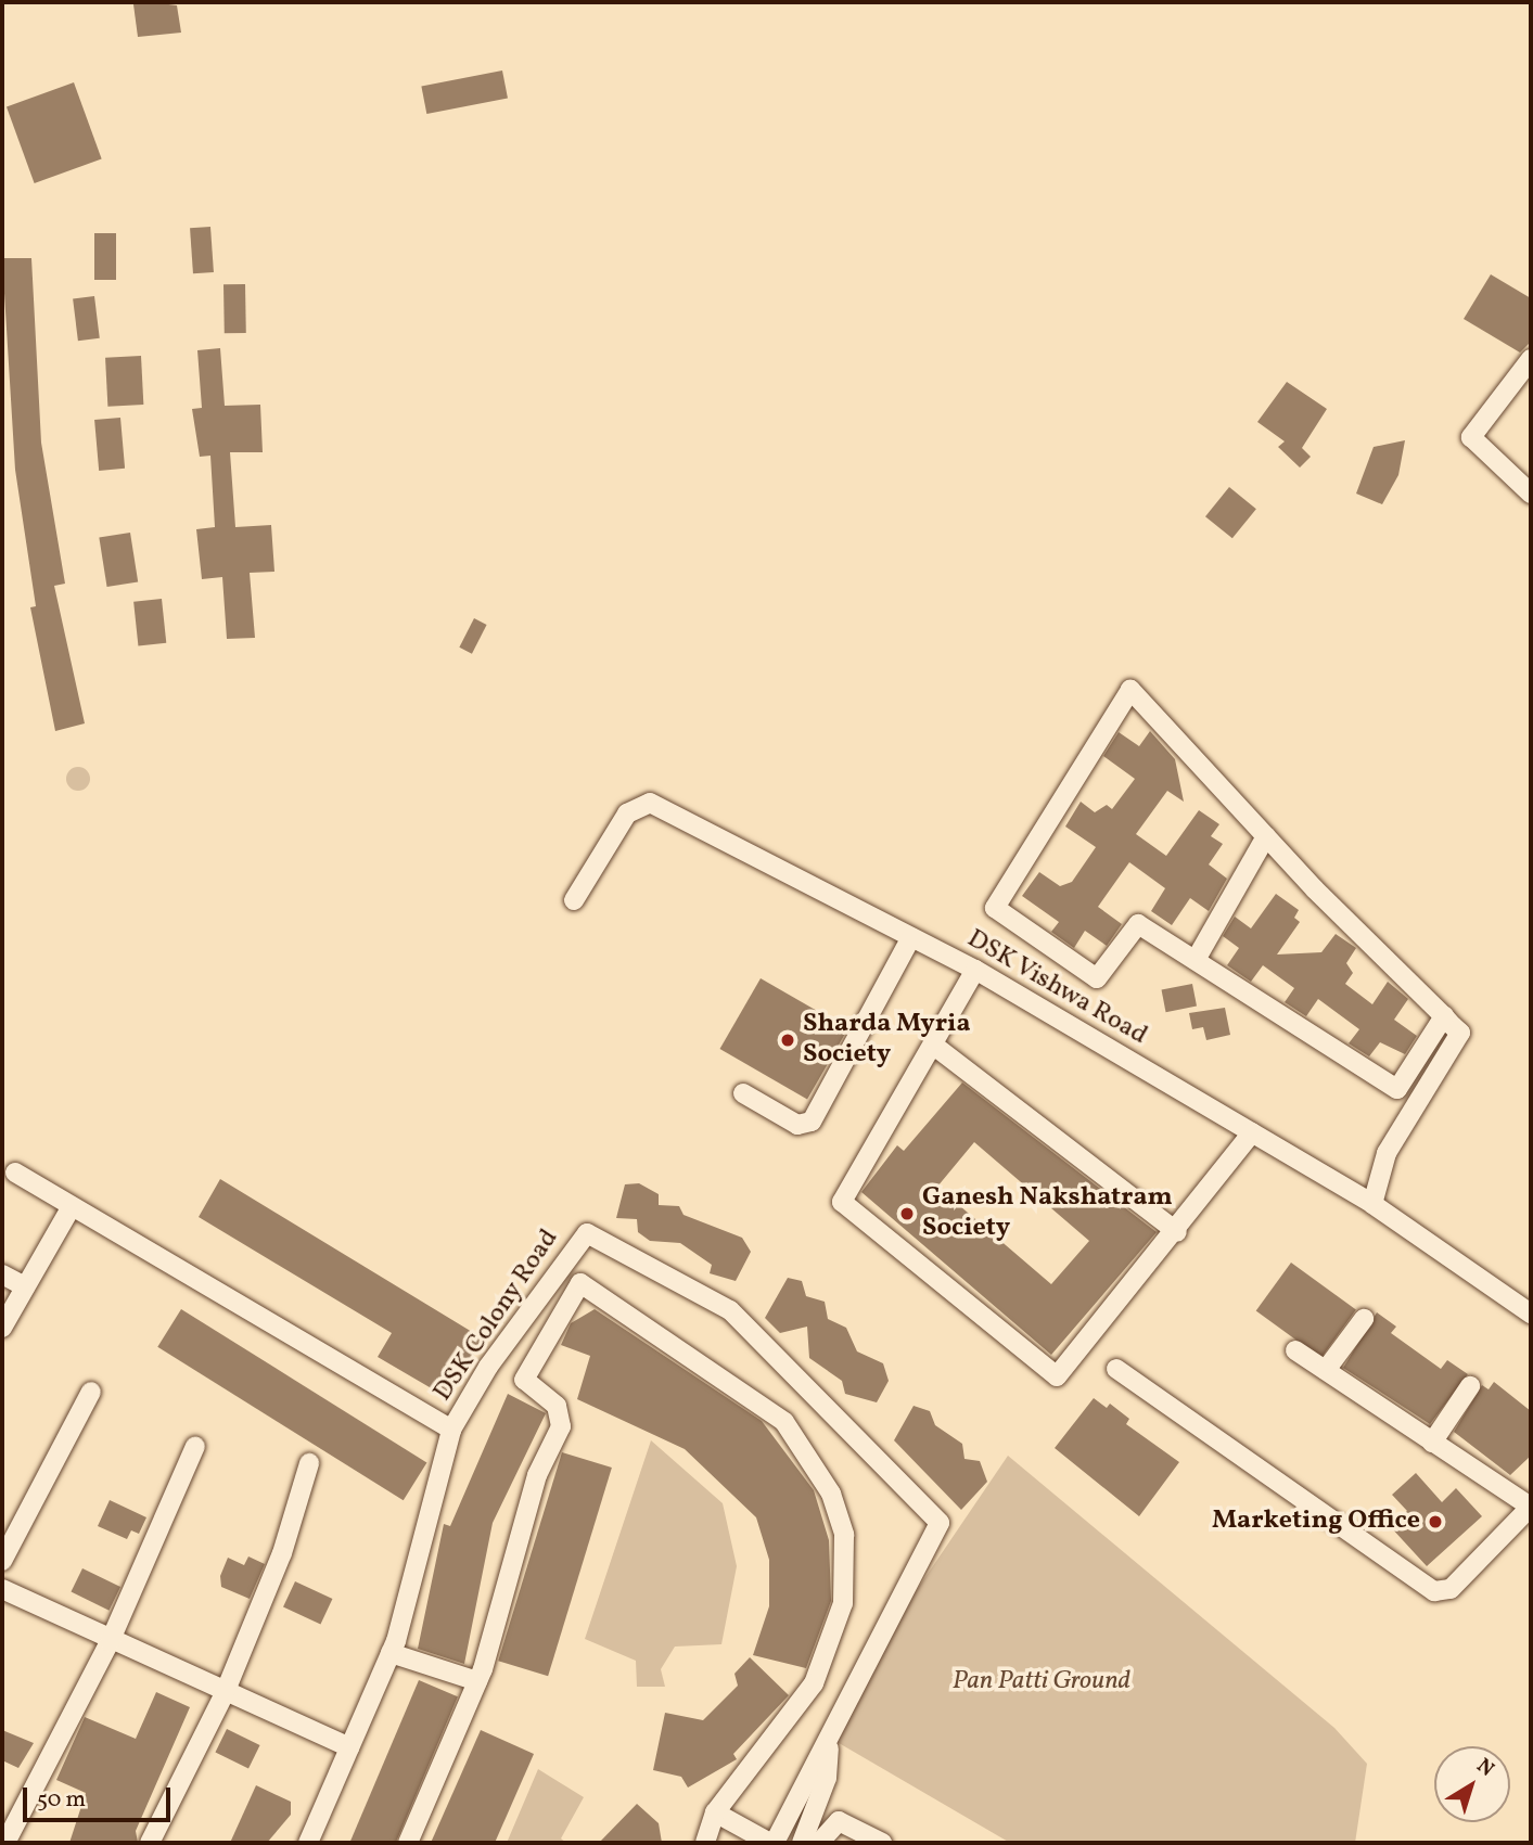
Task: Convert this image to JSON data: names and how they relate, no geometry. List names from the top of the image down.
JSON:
{
  "streets": {
    "street": ["DSK Vishwa Road", "DSK Colony Road"]
  },
  "parks": ["Pan Patti Ground"],
  "places": ["Sharda Myria Society", "Ganesh Nakshatram Society", "Marketing Office"],
  "scale_bar": "50 m",
  "north": "top right"
}
